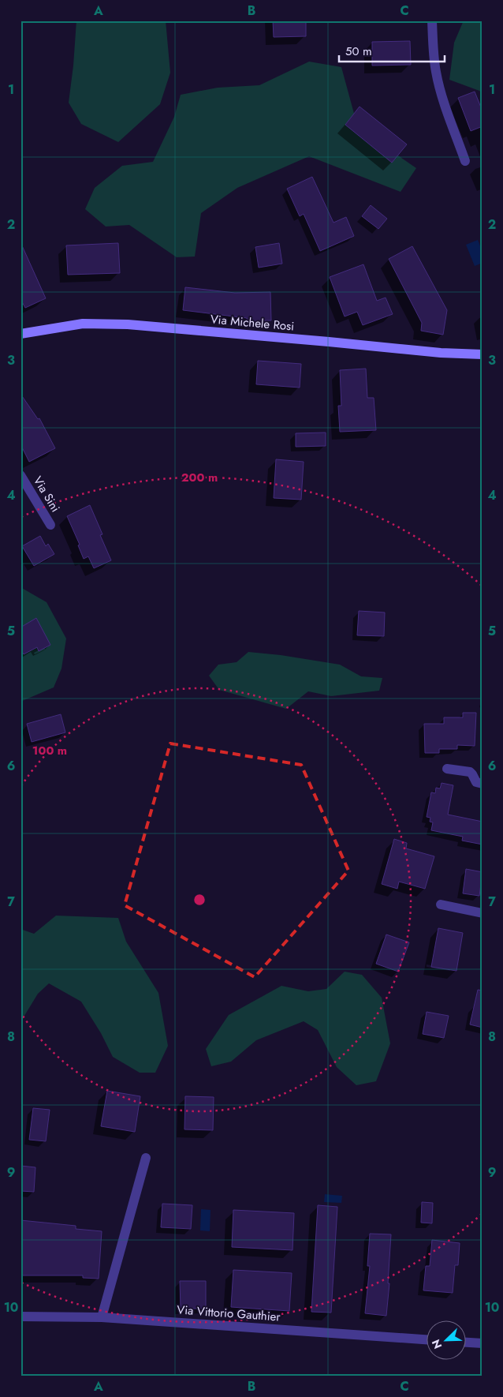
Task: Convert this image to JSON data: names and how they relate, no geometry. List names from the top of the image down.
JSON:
{
  "streets": {
    "street": ["Via Michele Rosi", "Via Sini", "Via Vittorio Gauthier"]
  },
  "scale_bar": "50 m",
  "north": "bottom left",
  "grid": {
    "columns": ["A", "B", "C"],
    "rows": [
      "1",
      "2",
      "3",
      "4",
      "5",
      "6",
      "7",
      "8",
      "9",
      "10"
    ]
  },
  "rings": ["200 m", "100 m"]
}
